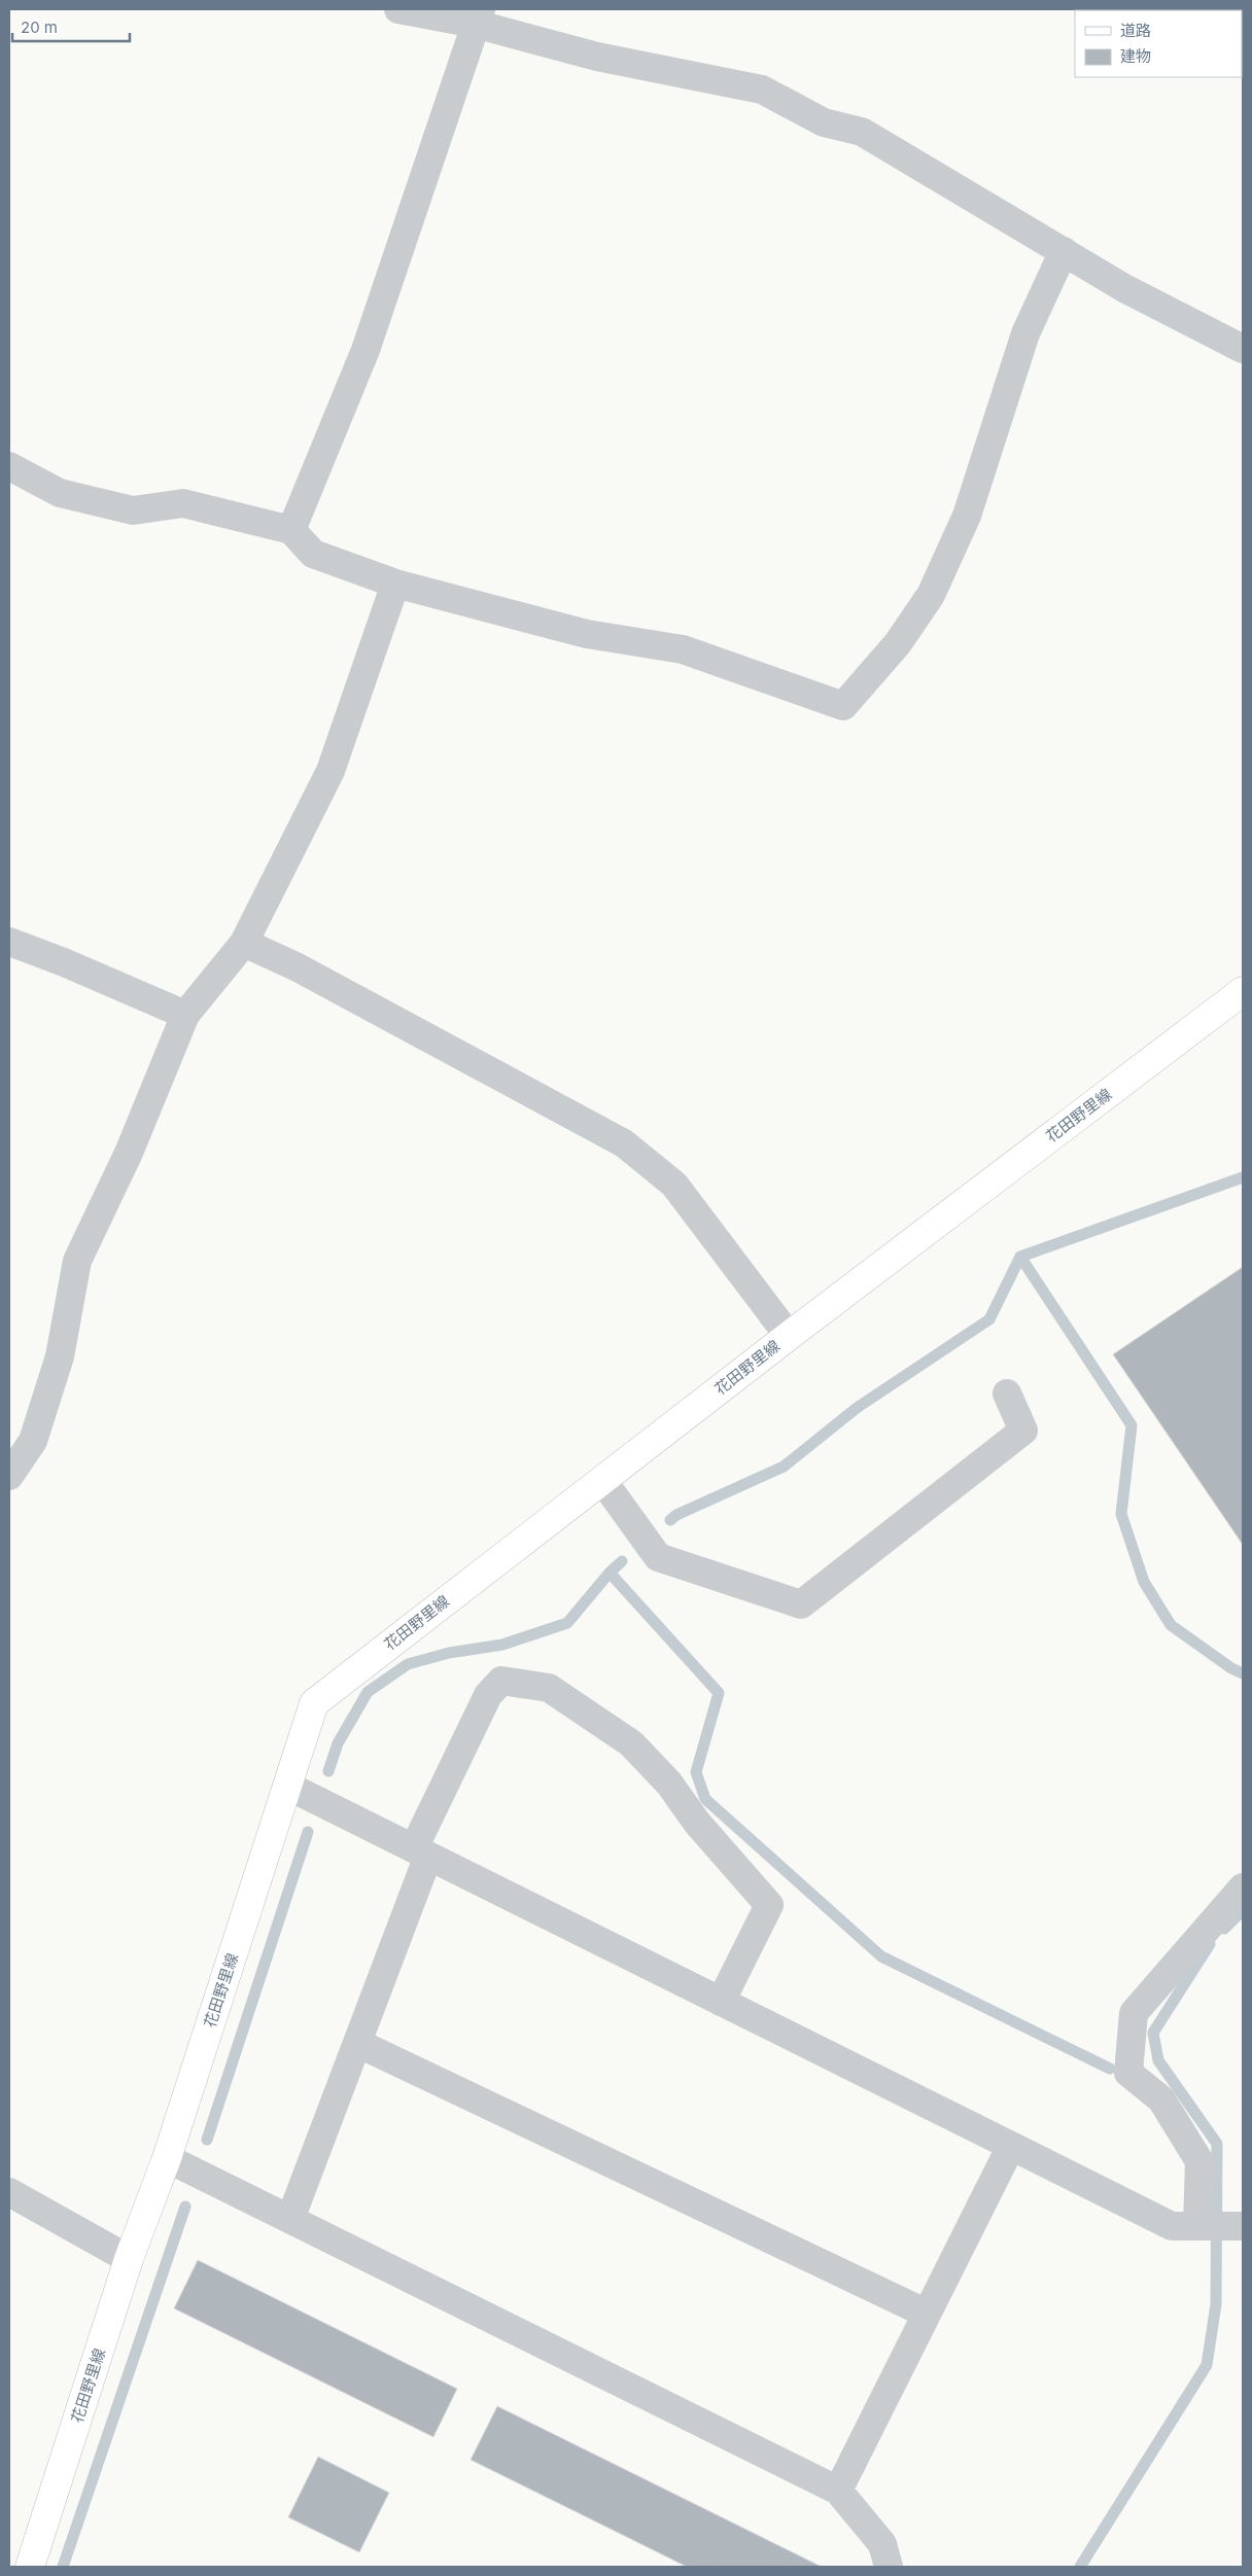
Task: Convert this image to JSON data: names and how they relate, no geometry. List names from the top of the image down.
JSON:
{
  "streets": {
    "main road": ["花田野里線"]
  },
  "legend": ["道路", "建物"],
  "scale_bar": "20 m"
}
